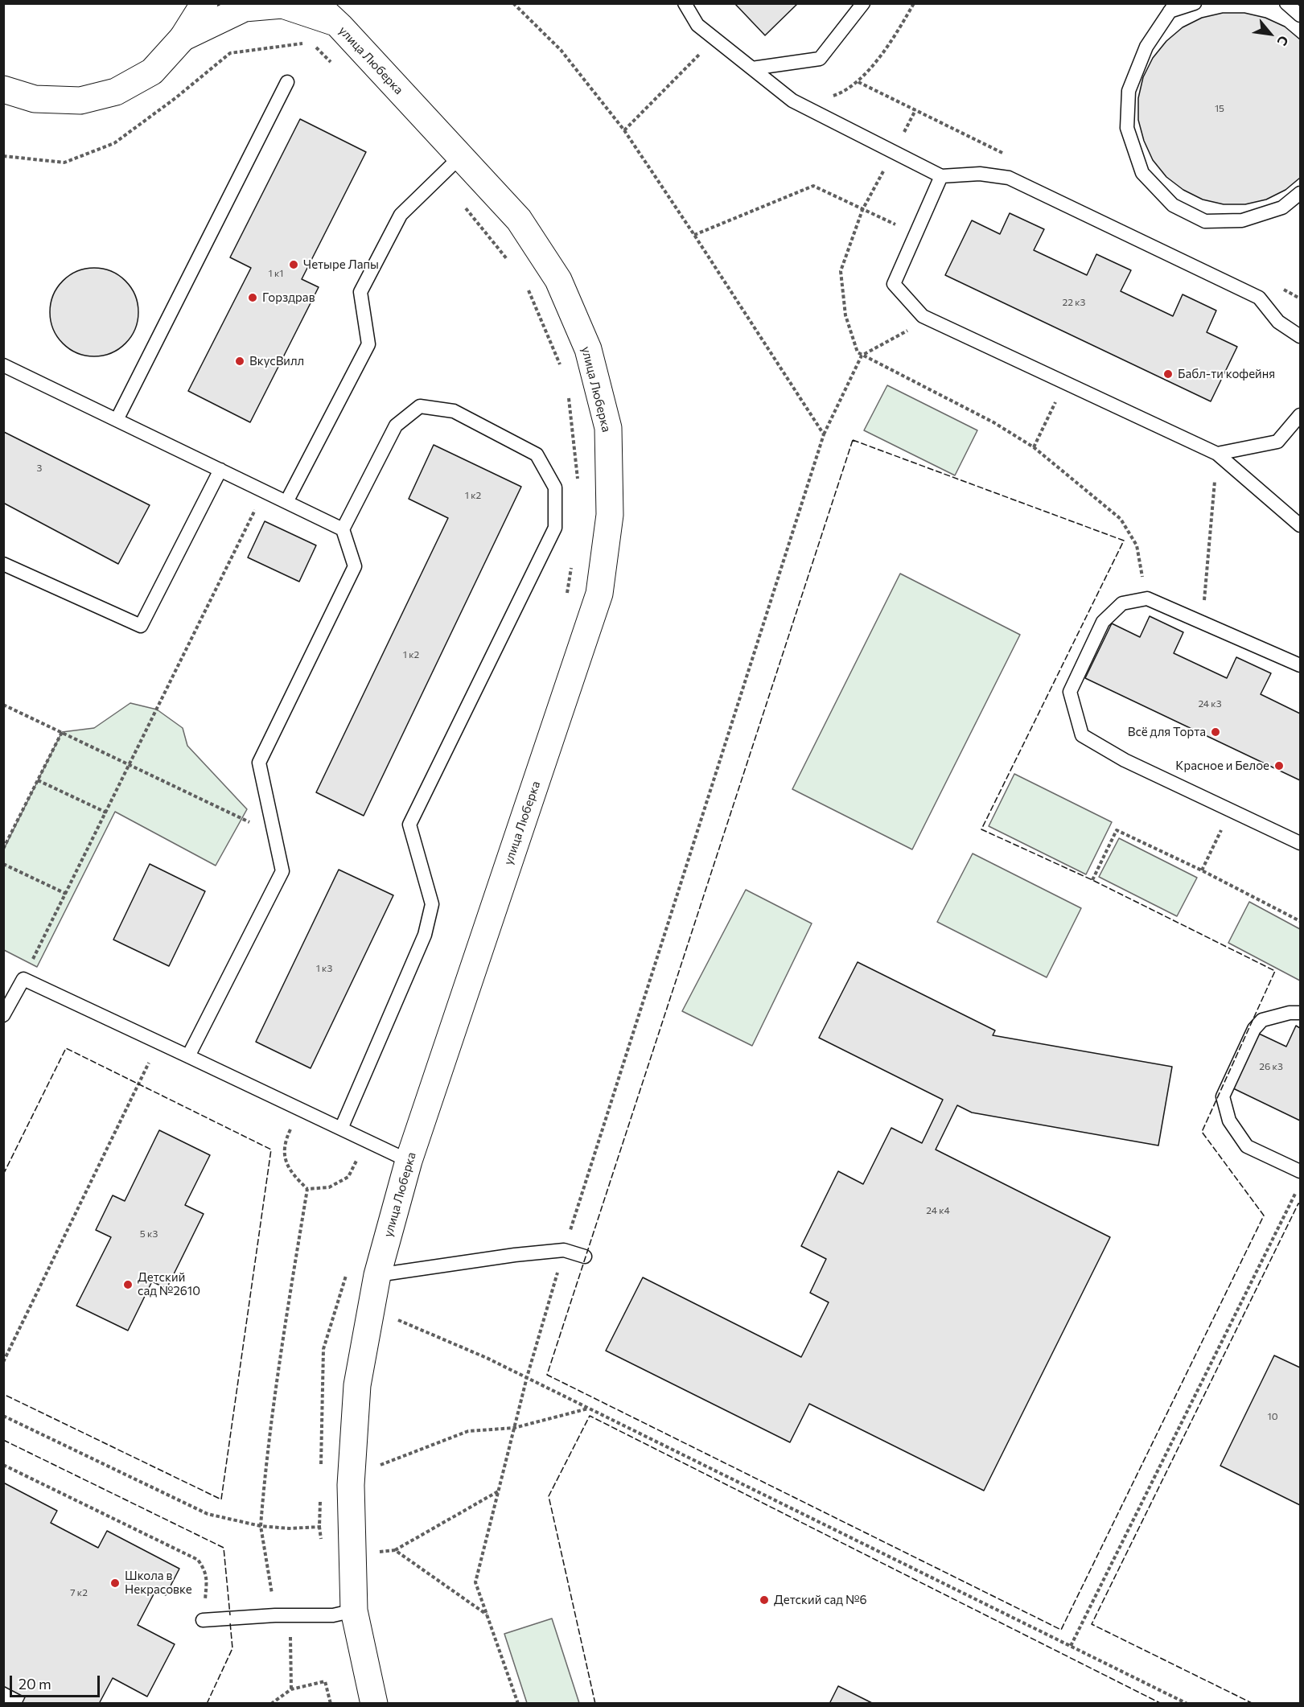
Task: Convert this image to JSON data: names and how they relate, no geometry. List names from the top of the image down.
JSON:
{
  "streets": {
    "street": ["улица Люберка"]
  },
  "places": [
    "Четыре Лапы",
    "Горздрав",
    "ВкусВилл",
    "Бабл-ти кофейня",
    "Всё для Торта",
    "Красное и Белое",
    "Детский сад №2610",
    "Школа в Некрасовке",
    "Детский сад №6"
  ],
  "house_numbers": [
    "15",
    "1 к1",
    "22 к3",
    "3",
    "1 к2",
    "1 к2",
    "24 к3",
    "1 к3",
    "26 к3",
    "24 к4",
    "5 к3",
    "10",
    "7 к2"
  ],
  "scale_bar": "20 m",
  "north": "bottom right"
}
